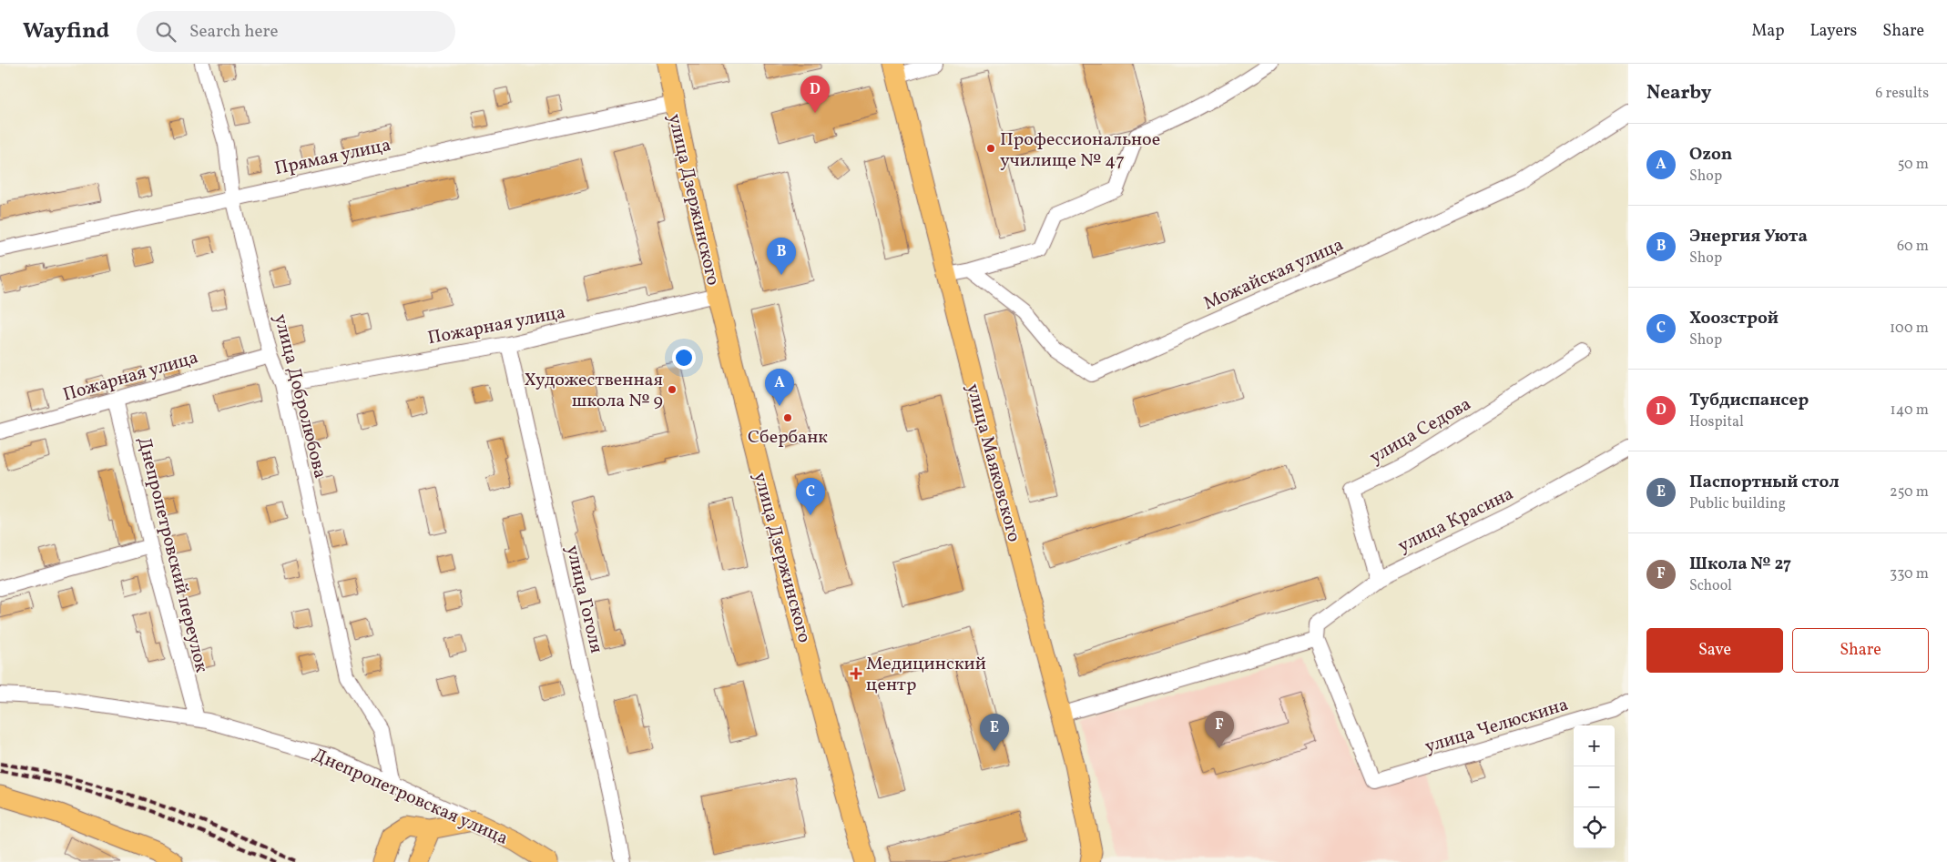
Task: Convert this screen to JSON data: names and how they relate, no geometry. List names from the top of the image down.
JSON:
{
  "streets": {
    "main road": ["улица Дзержинского", "улица Маяковского", "Днепропетровская улица"],
    "street": [
      "Прямая улица",
      "Можайская улица",
      "Пожарная улица",
      "улица Добролюбова",
      "улица Седова",
      "улица Красина",
      "Днепропетровский переулок",
      "улица Гоголя",
      "улица Челюскина"
    ]
  },
  "crossings": [
    ["Прямая улица", "улица Дзержинского"],
    ["Прямая улица", "улица Добролюбова"],
    ["улица Дзержинского", "Пожарная улица"],
    ["Пожарная улица", "улица Добролюбова"],
    ["Пожарная улица", "Днепропетровский переулок"],
    ["Пожарная улица", "улица Гоголя"],
    ["улица Добролюбова", "Днепропетровская улица"],
    ["улица Седова", "улица Красина"],
    ["улица Красина", "улица Челюскина"],
    ["Днепропетровский переулок", "Днепропетровская улица"]
  ],
  "places": {
    "other": ["Профессиональное училище № 47", "Художественная школа № 9", "Сбербанк"],
    "health": ["Медицинский центр"]
  },
  "page": {
    "header": "Wayfind",
    "search": "Search here",
    "nav": ["Map", "Layers", "Share"],
    "heading": ["Nearby", "6 results"],
    "pins": [
      "D",
      "B",
      "A",
      "C",
      "F",
      "E"
    ],
    "list": [
      {
        "mark": "A",
        "name": "Ozon",
        "note": "Shop",
        "value": "50 m"
      },
      {
        "mark": "B",
        "name": "Энергия Уюта",
        "note": "Shop",
        "value": "60 m"
      },
      {
        "mark": "C",
        "name": "Хоозстрой",
        "note": "Shop",
        "value": "100 m"
      },
      {
        "mark": "D",
        "name": "Тубдиспансер",
        "note": "Hospital",
        "value": "140 m"
      },
      {
        "mark": "E",
        "name": "Паспортный стол",
        "note": "Public building",
        "value": "250 m"
      },
      {
        "mark": "F",
        "name": "Школа № 27",
        "note": "School",
        "value": "330 m"
      }
    ],
    "buttons": ["Save", "Share"],
    "map_buttons": ["+", "−"]
  }
}
